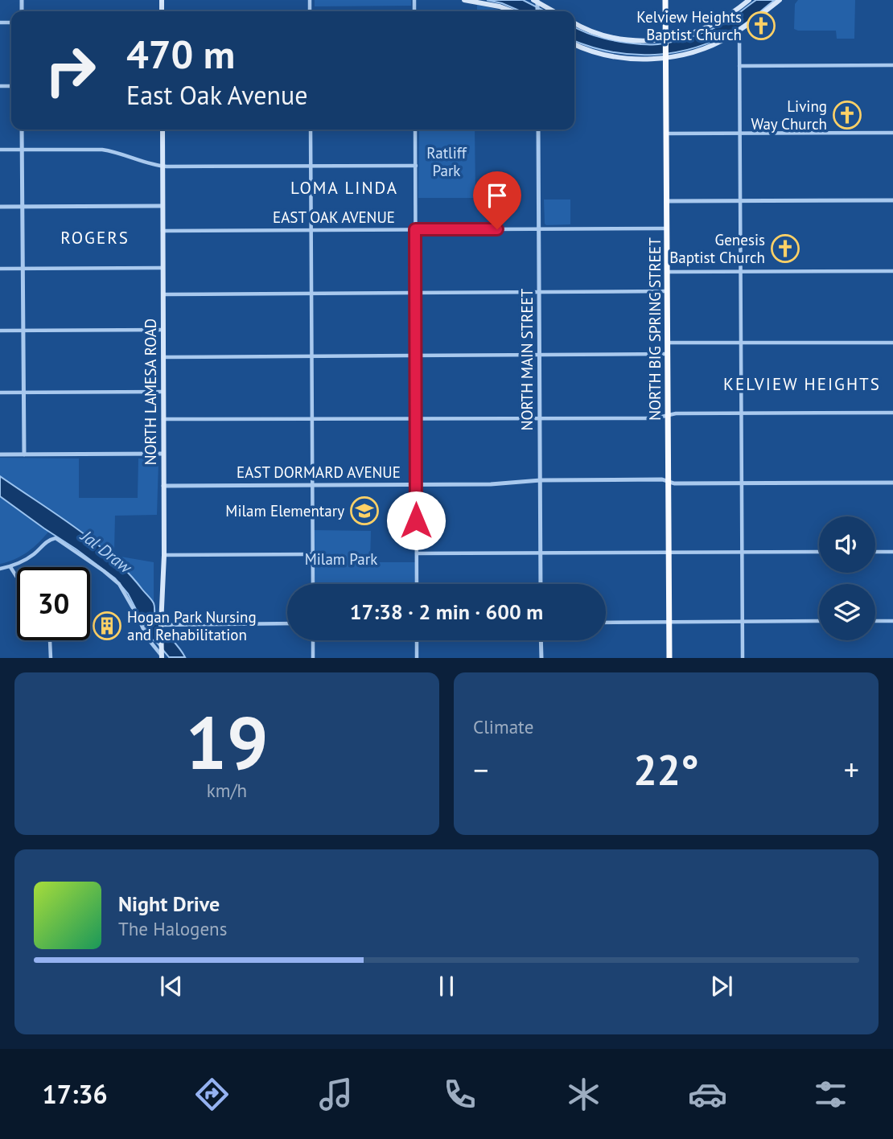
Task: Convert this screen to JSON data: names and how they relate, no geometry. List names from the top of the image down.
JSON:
{
  "streets": {
    "highway": ["NORTH BIG SPRING STREET"],
    "main road": ["NORTH LAMESA ROAD"],
    "street": ["EAST OAK AVENUE", "NORTH MAIN STREET", "EAST DORMARD AVENUE"]
  },
  "crossings": [
    ["EAST OAK AVENUE", "NORTH BIG SPRING STREET"],
    ["EAST OAK AVENUE", "NORTH MAIN STREET"],
    ["EAST OAK AVENUE", "NORTH LAMESA ROAD"],
    ["NORTH BIG SPRING STREET", "EAST DORMARD AVENUE"],
    ["NORTH MAIN STREET", "EAST DORMARD AVENUE"],
    ["NORTH LAMESA ROAD", "EAST DORMARD AVENUE"]
  ],
  "districts": ["LOMA LINDA", "ROGERS", "KELVIEW HEIGHTS"],
  "water": ["Jal Draw"],
  "parks": ["Ratliff Park", "Milam Park"],
  "places": {
    "church": ["Kelview Heights Baptist Church", "Living Way Church", "Genesis Baptist Church"],
    "school or university": ["Milam Elementary"],
    "building": ["Hogan Park Nursing and Rehabilitation"]
  },
  "page": {
    "turn": ["470 m", "East Oak Avenue"],
    "limit": "30",
    "trip": "17:38 · 2 min · 600 m",
    "tile": [
      ["19", "km/h"],
      "Climate"
    ],
    "heat": ["−", "22°", "+"],
    "song": ["Night Drive", "The Halogens"],
    "tabs": "17:36"
  }
}
